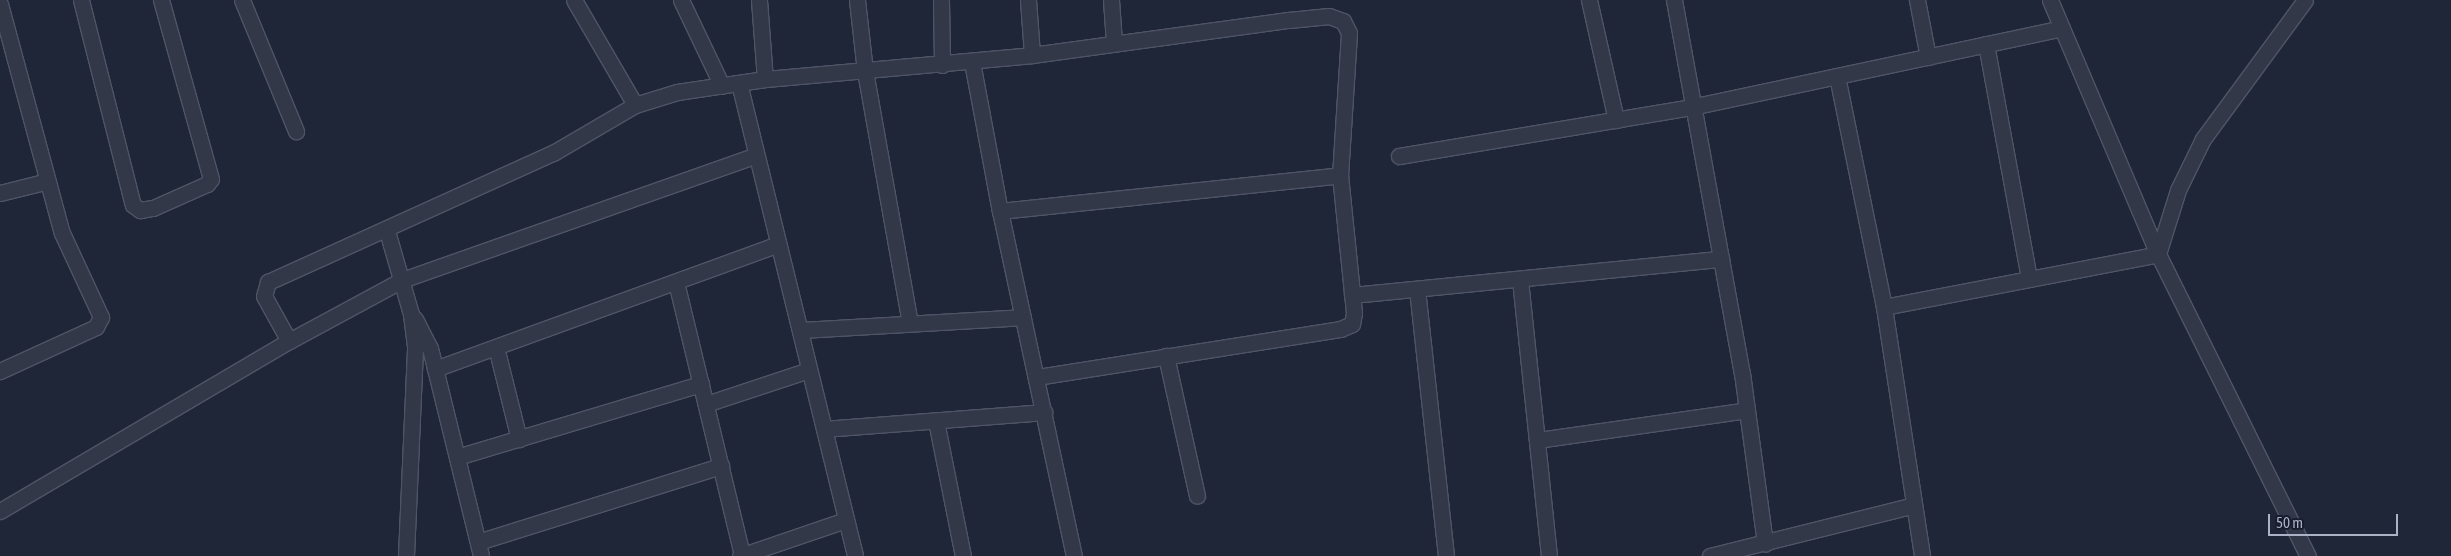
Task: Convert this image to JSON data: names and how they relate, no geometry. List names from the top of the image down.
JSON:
{
  "scale_bar": "50 m"
}
